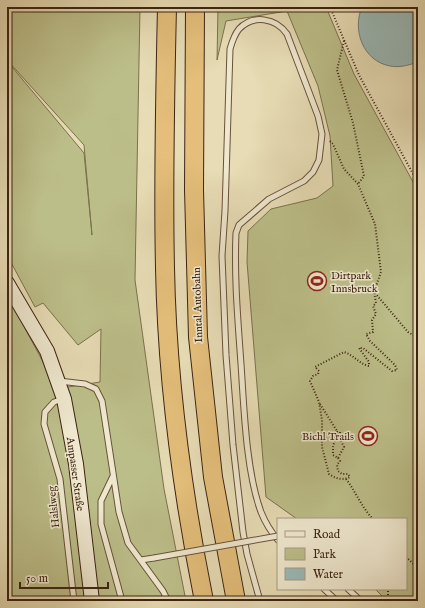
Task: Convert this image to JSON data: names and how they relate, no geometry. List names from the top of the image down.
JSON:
{
  "streets": {
    "highway": ["Inntal Autobahn"],
    "main road": ["Ampasser Straße"],
    "lane": ["Halslweg"]
  },
  "crossings": [
    ["Ampasser Straße", "Halslweg"]
  ],
  "places": {
    "sports": ["Dirtpark Innsbruck", "Bichl Trails"]
  },
  "legend": ["Road", "Park", "Water"],
  "scale_bar": "50 m"
}
